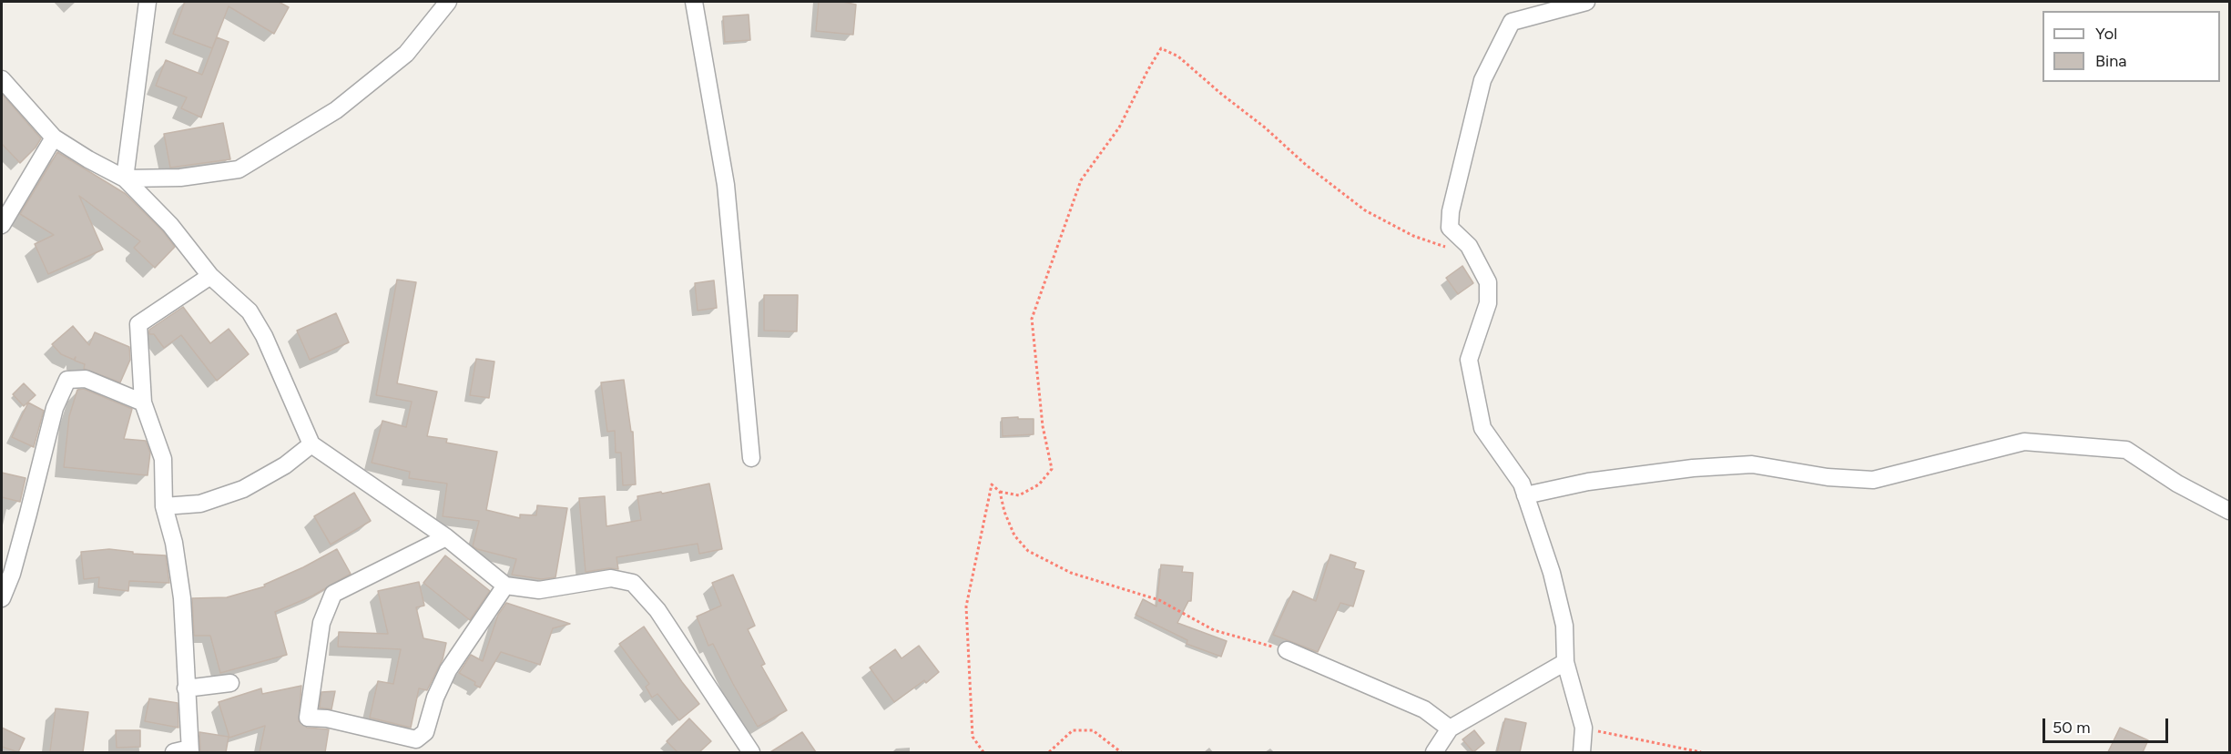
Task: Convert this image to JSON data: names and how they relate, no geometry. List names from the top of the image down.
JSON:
{
  "legend": ["Yol", "Bina"],
  "scale_bar": "50 m"
}
